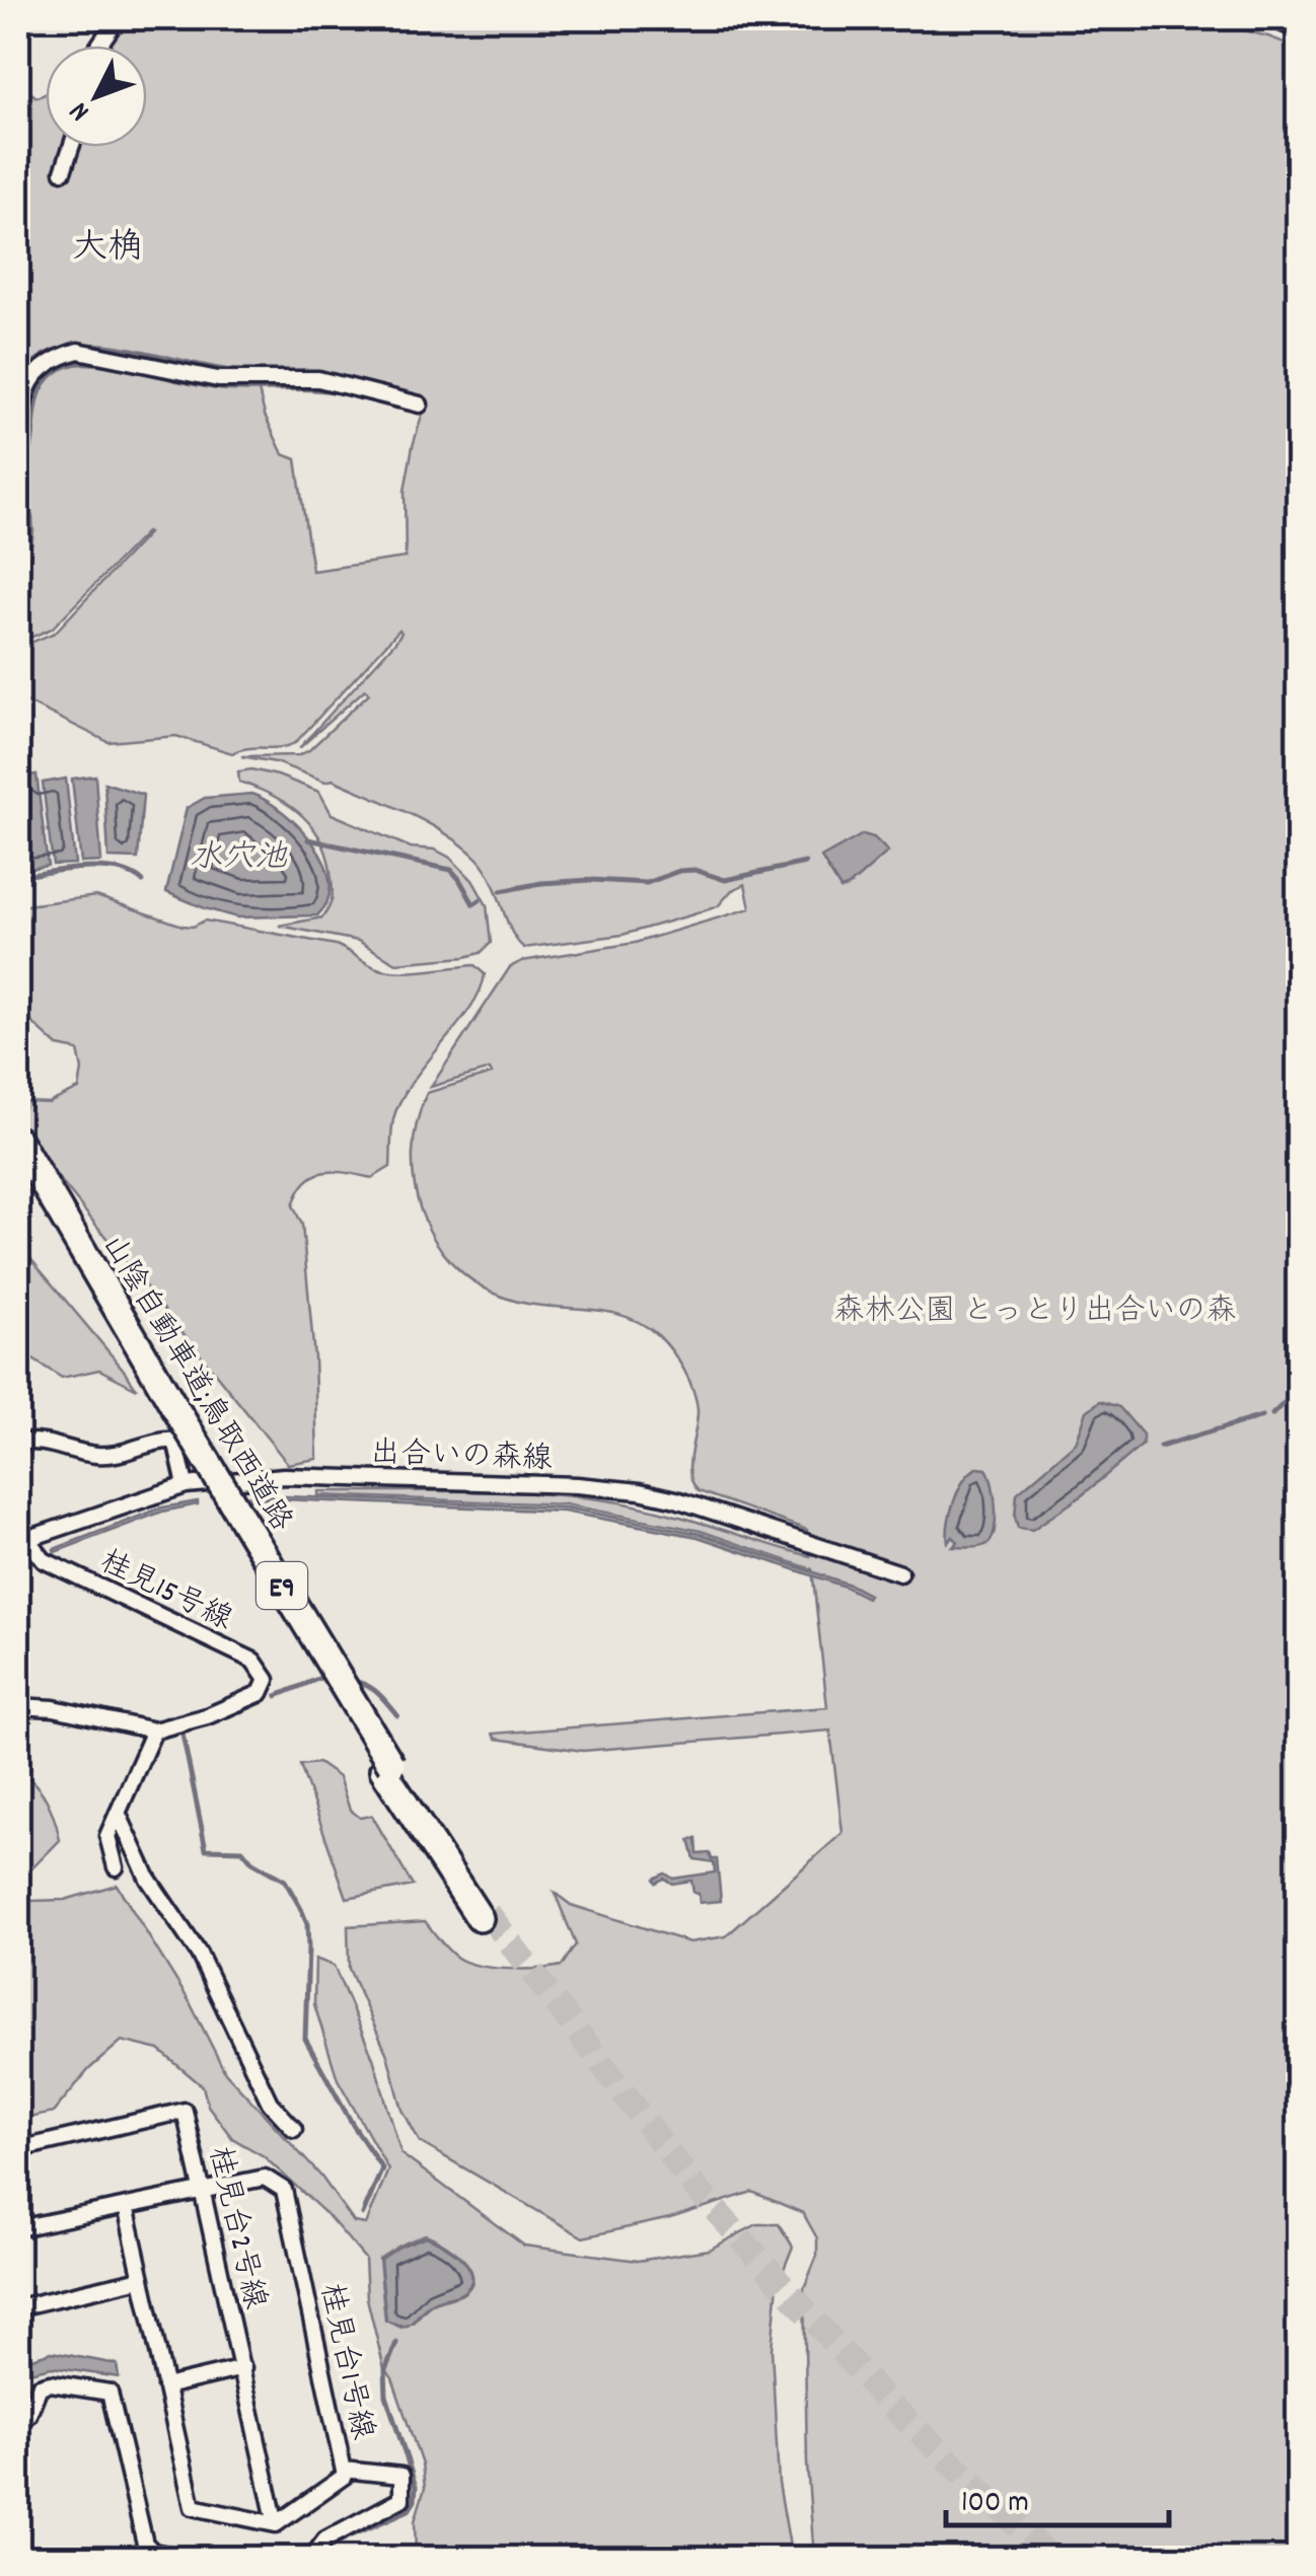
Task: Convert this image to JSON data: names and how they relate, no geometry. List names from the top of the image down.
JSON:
{
  "streets": {
    "highway": ["山陰自動車道;鳥取西道路", "E9"],
    "street": [
      "出合いの森線",
      "桂見15号線",
      "桂見台2号線",
      "桂見台1号線"
    ]
  },
  "crossings": [
    ["出合いの森線", "桂見15号線"],
    ["桂見台2号線", "桂見台1号線"]
  ],
  "districts": ["大桷"],
  "water": ["水穴池"],
  "parks": ["森林公園 とっとり出合いの森"],
  "scale_bar": "100 m",
  "north": "bottom left"
}
